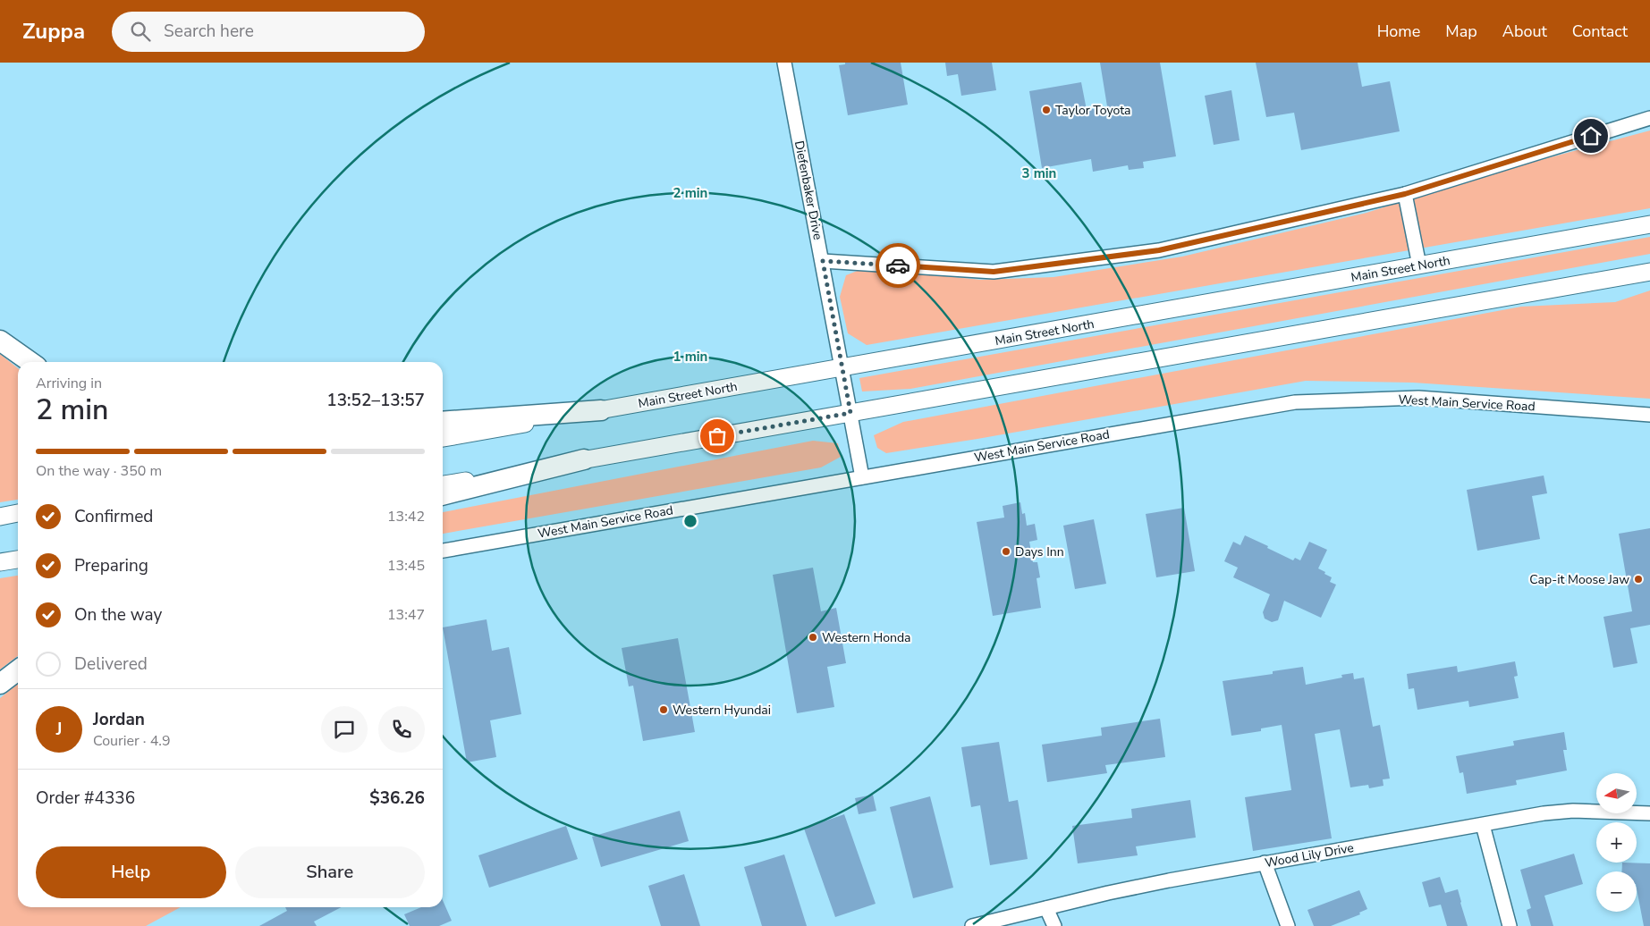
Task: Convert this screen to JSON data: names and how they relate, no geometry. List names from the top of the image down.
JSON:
{
  "streets": {
    "main road": ["Main Street North"],
    "street": ["Diefenbaker Drive", "West Main Service Road", "Wood Lily Drive"]
  },
  "crossings": [
    ["Diefenbaker Drive", "Main Street North"],
    ["Diefenbaker Drive", "West Main Service Road"]
  ],
  "places": [
    "Taylor Toyota",
    "Days Inn",
    "Cap-it Moose Jaw",
    "Western Honda",
    "Western Hyundai"
  ],
  "north": "left",
  "page": {
    "header": "Zuppa",
    "search": "Search here",
    "nav": [
      "Home",
      "Map",
      "About",
      "Contact"
    ],
    "heading": ["2 min", "Arriving in", "13:52–13:57"],
    "panel": [
      "Jordan",
      "Courier · 4.9",
      "Order #4336",
      "$36.26"
    ],
    "bar": "On the way · 350 m",
    "list": [
      ["Confirmed", "13:42"],
      ["Preparing", "13:45"],
      ["On the way", "13:47"],
      "Delivered"
    ],
    "round": "J",
    "map_buttons": ["+", "−"],
    "buttons": ["Help", "Share"]
  },
  "rings": ["3 min", "2 min", "1 min"]
}
